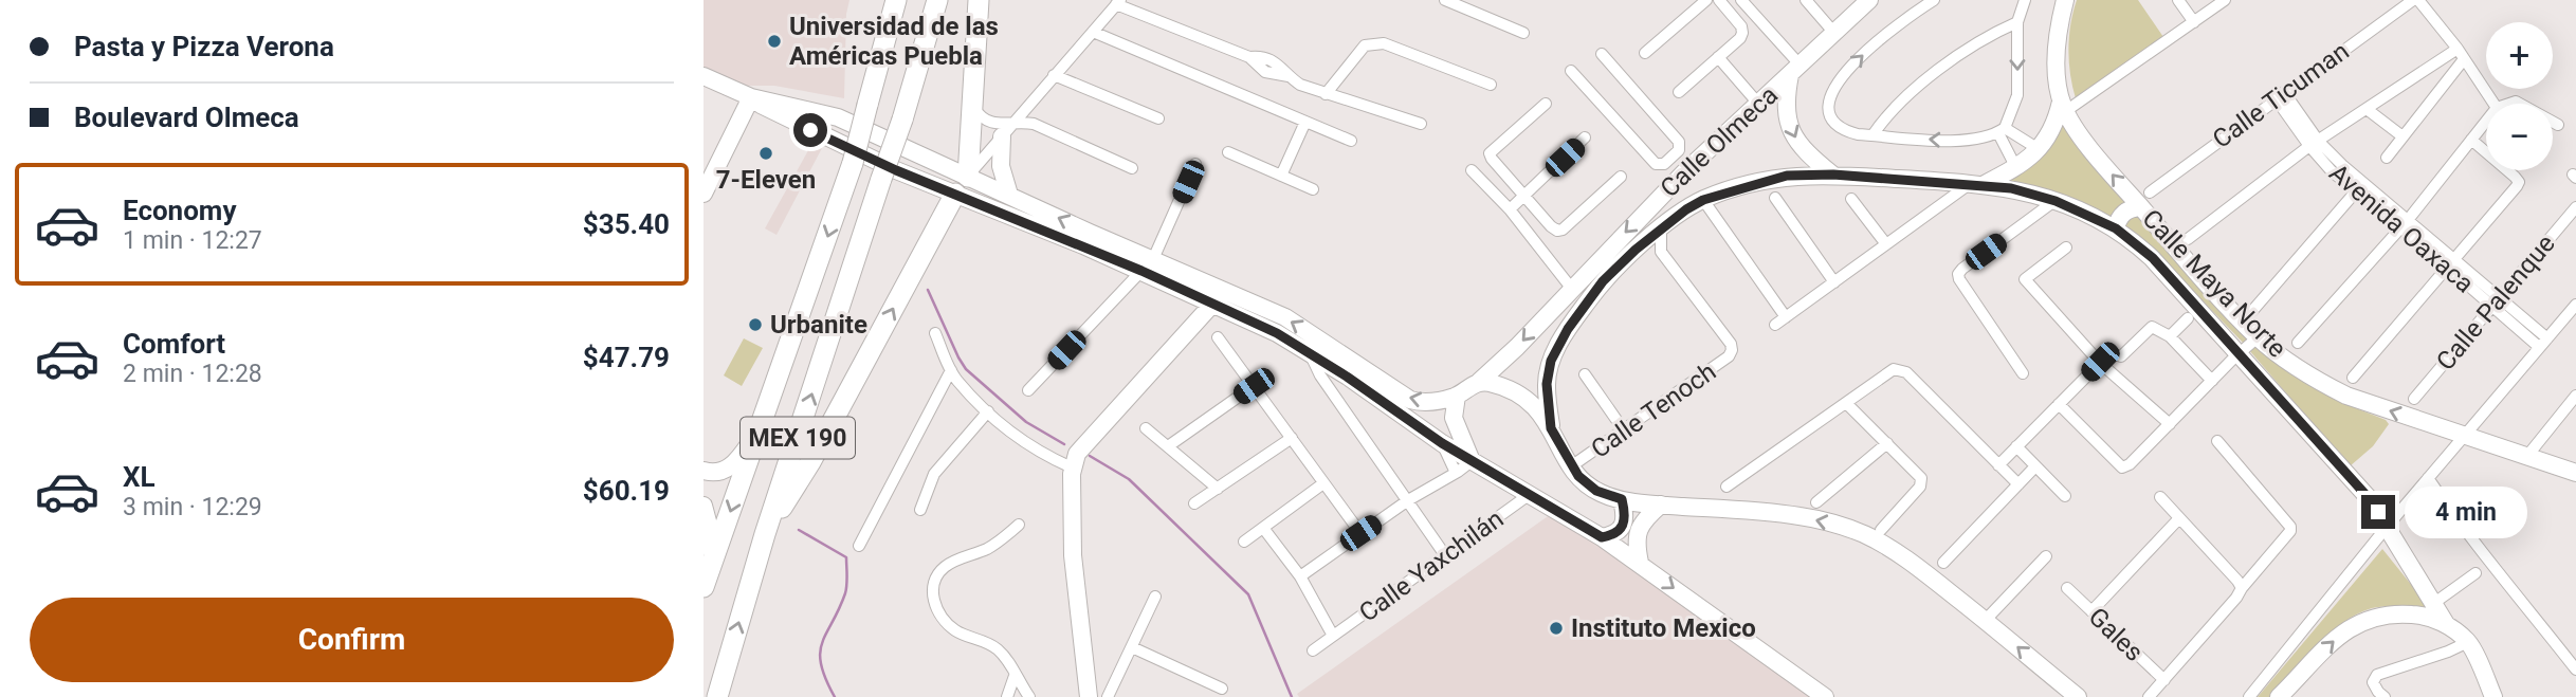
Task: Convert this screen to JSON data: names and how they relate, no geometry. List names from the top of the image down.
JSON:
{
  "streets": {
    "highway": ["MEX 190"],
    "street": [
      "Calle Ticuman",
      "Calle Olmeca",
      "Avenida Oaxaca",
      "Calle Maya Norte",
      "Calle Palenque",
      "Calle Tenoch",
      "Calle Yaxchilán",
      "Gales"
    ]
  },
  "crossings": [
    ["Calle Ticuman", "Avenida Oaxaca"],
    ["Calle Ticuman", "Calle Maya Norte"],
    ["Avenida Oaxaca", "Calle Palenque"]
  ],
  "places": [
    "Universidad de las Américas Puebla",
    "7-Eleven",
    "Urbanite",
    "Instituto Mexico"
  ],
  "page": {
    "banner": ["Pasta y Pizza Verona", "Boulevard Olmeca"],
    "map_buttons": ["+", "−"],
    "list": [
      {
        "name": "Economy",
        "note": "1 min · 12:27",
        "value": "$35.40"
      },
      {
        "name": "Comfort",
        "note": "2 min · 12:28",
        "value": "$47.79"
      },
      {
        "name": "XL",
        "note": "3 min · 12:29",
        "value": "$60.19"
      }
    ],
    "bubble": "4 min",
    "buttons": "Confirm"
  }
}
